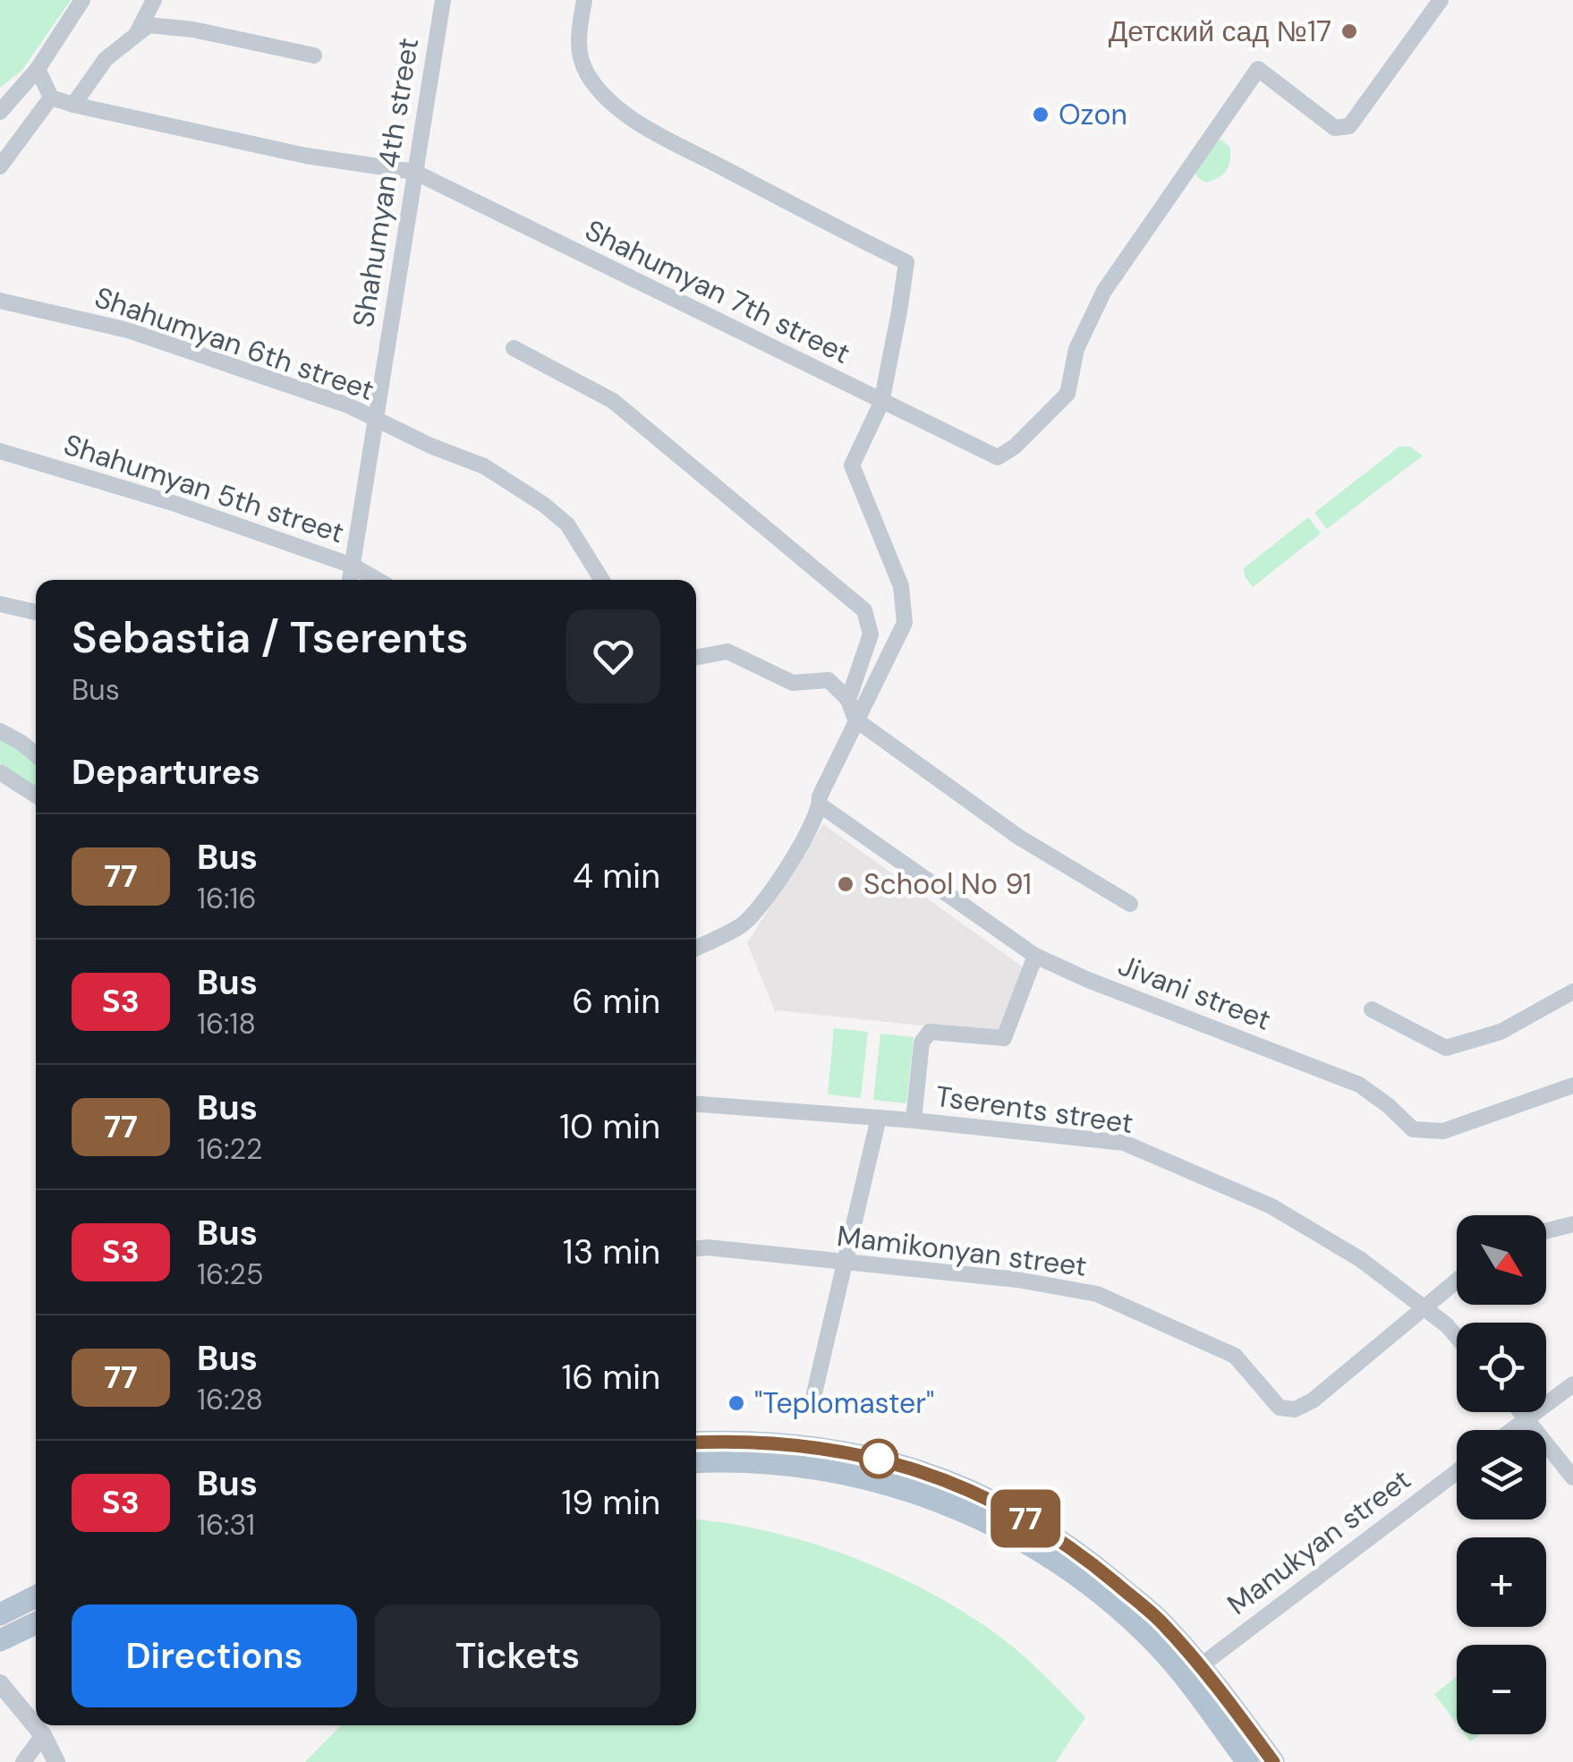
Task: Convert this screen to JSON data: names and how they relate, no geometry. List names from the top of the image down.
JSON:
{
  "streets": {
    "street": [
      "Shahumyan 4th street",
      "Shahumyan 7th street",
      "Shahumyan 6th street",
      "Shahumyan 5th street",
      "Jivani street",
      "Tserents street",
      "Mamikonyan street",
      "Manukyan street"
    ]
  },
  "crossings": [
    ["Shahumyan 4th street", "Shahumyan 7th street"],
    ["Shahumyan 4th street", "Shahumyan 6th street"],
    ["Shahumyan 4th street", "Shahumyan 5th street"],
    ["Tserents street", "Mamikonyan street"]
  ],
  "places": [
    "Детский сад №17",
    "Ozon",
    "School No 91",
    "\"Teplomaster\""
  ],
  "lines": ["bus line 77"],
  "north": "bottom right",
  "page": {
    "on_map": "77",
    "heading": [
      ["Sebastia / Tserents", "Bus"],
      "Departures"
    ],
    "list": [
      {
        "mark": "77",
        "name": "Bus",
        "note": "16:16",
        "value": "4 min"
      },
      {
        "mark": "Տ3",
        "name": "Bus",
        "note": "16:18",
        "value": "6 min"
      },
      {
        "mark": "77",
        "name": "Bus",
        "note": "16:22",
        "value": "10 min"
      },
      {
        "mark": "Տ3",
        "name": "Bus",
        "note": "16:25",
        "value": "13 min"
      },
      {
        "mark": "77",
        "name": "Bus",
        "note": "16:28",
        "value": "16 min"
      },
      {
        "mark": "Տ3",
        "name": "Bus",
        "note": "16:31",
        "value": "19 min"
      }
    ],
    "map_buttons": ["+", "−"],
    "buttons": ["Directions", "Tickets"]
  }
}
